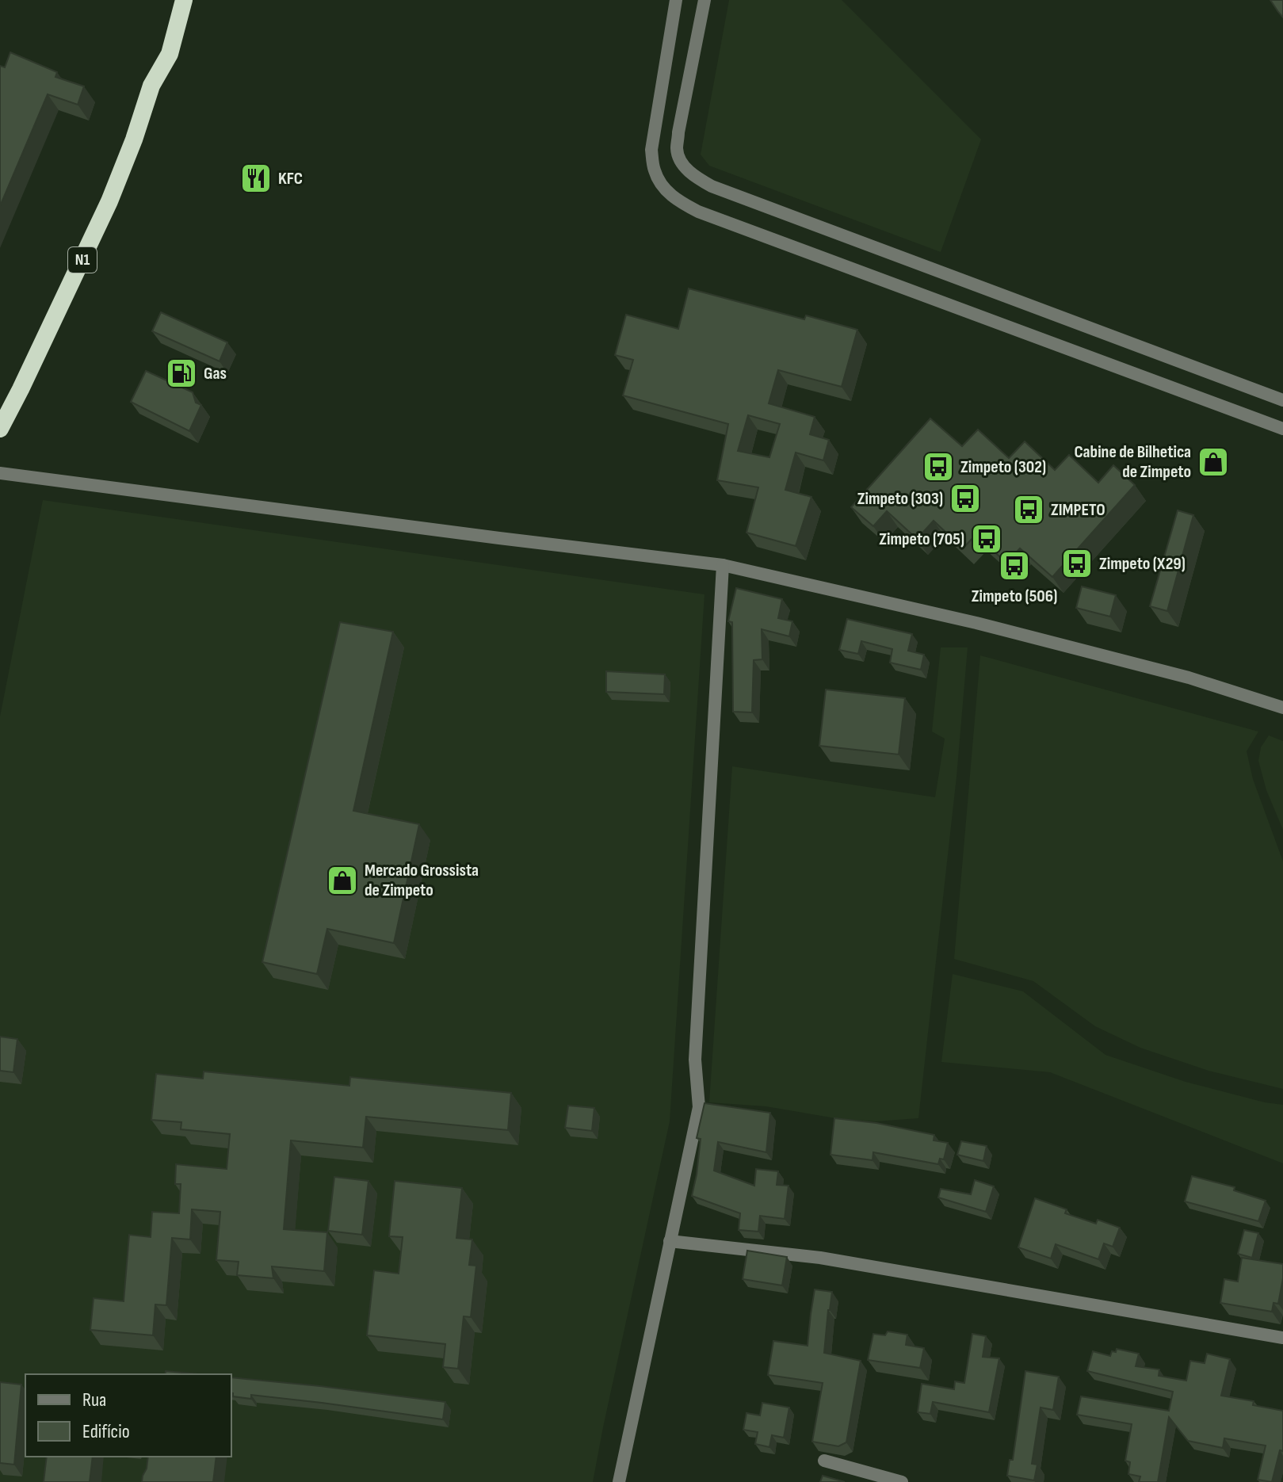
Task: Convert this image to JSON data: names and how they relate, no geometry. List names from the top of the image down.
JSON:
{
  "streets": {
    "highway": ["N1"]
  },
  "places": {
    "restaurant": ["KFC"],
    "fuel station": ["Gas"],
    "shop": ["Cabine de Bilhetica de Zimpeto", "Mercado Grossista de Zimpeto"],
    "bus stop": [
      "Zimpeto (302)",
      "Zimpeto (303)",
      "ZIMPETO",
      "Zimpeto (705)",
      "Zimpeto (X29)",
      "Zimpeto (506)"
    ]
  },
  "legend": ["Rua", "Edifício"]
}
